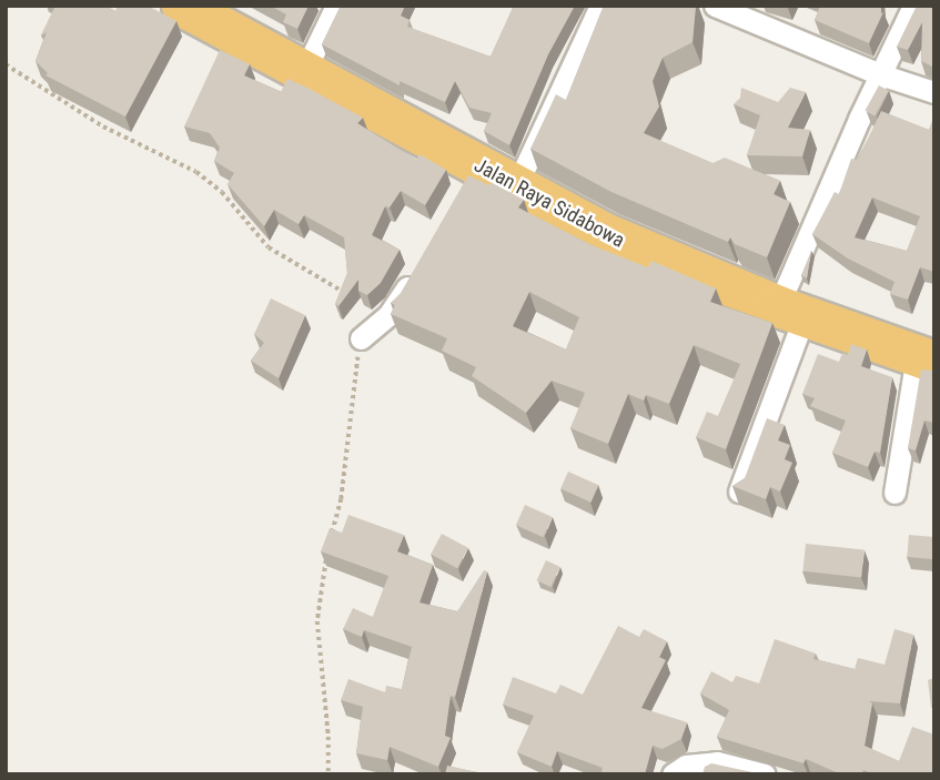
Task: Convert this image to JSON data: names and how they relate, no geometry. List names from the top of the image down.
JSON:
{
  "streets": {
    "highway": ["Jalan Raya Sidabowa"]
  }
}
